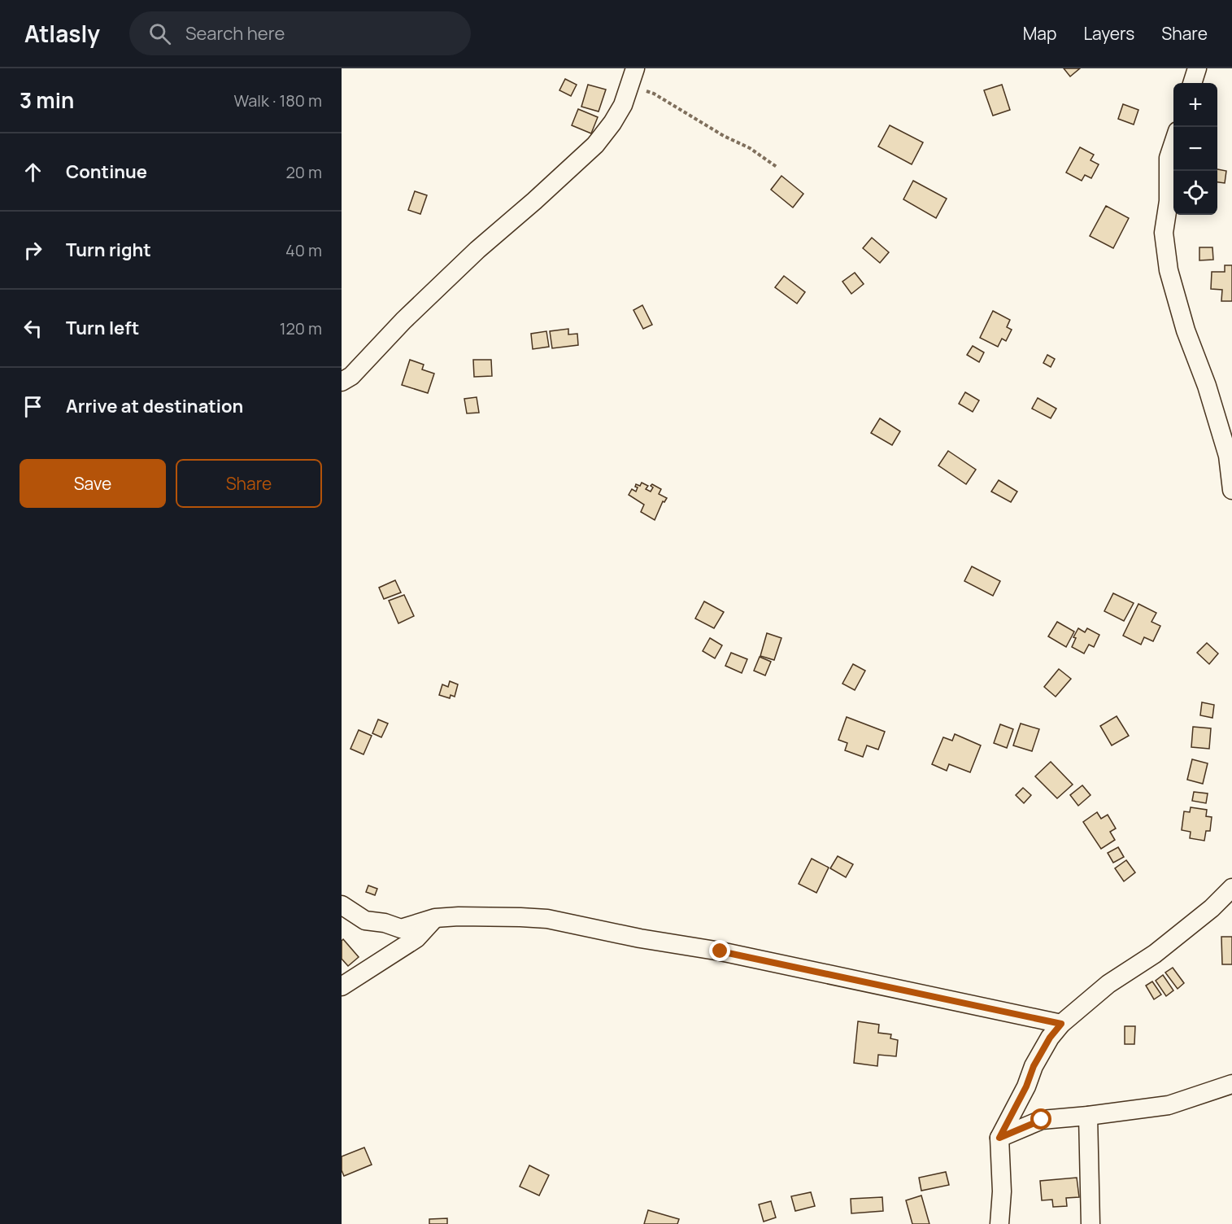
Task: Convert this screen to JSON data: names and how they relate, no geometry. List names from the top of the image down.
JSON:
{
  "page": {
    "header": "Atlasly",
    "search": "Search here",
    "nav": ["Map", "Layers", "Share"],
    "heading": ["3 min", "Walk · 180 m"],
    "map_buttons": ["+", "−"],
    "list": [
      ["Continue", "20 m"],
      ["Turn right", "40 m"],
      ["Turn left", "120 m"],
      "Arrive at destination"
    ],
    "buttons": ["Save", "Share"]
  }
}
